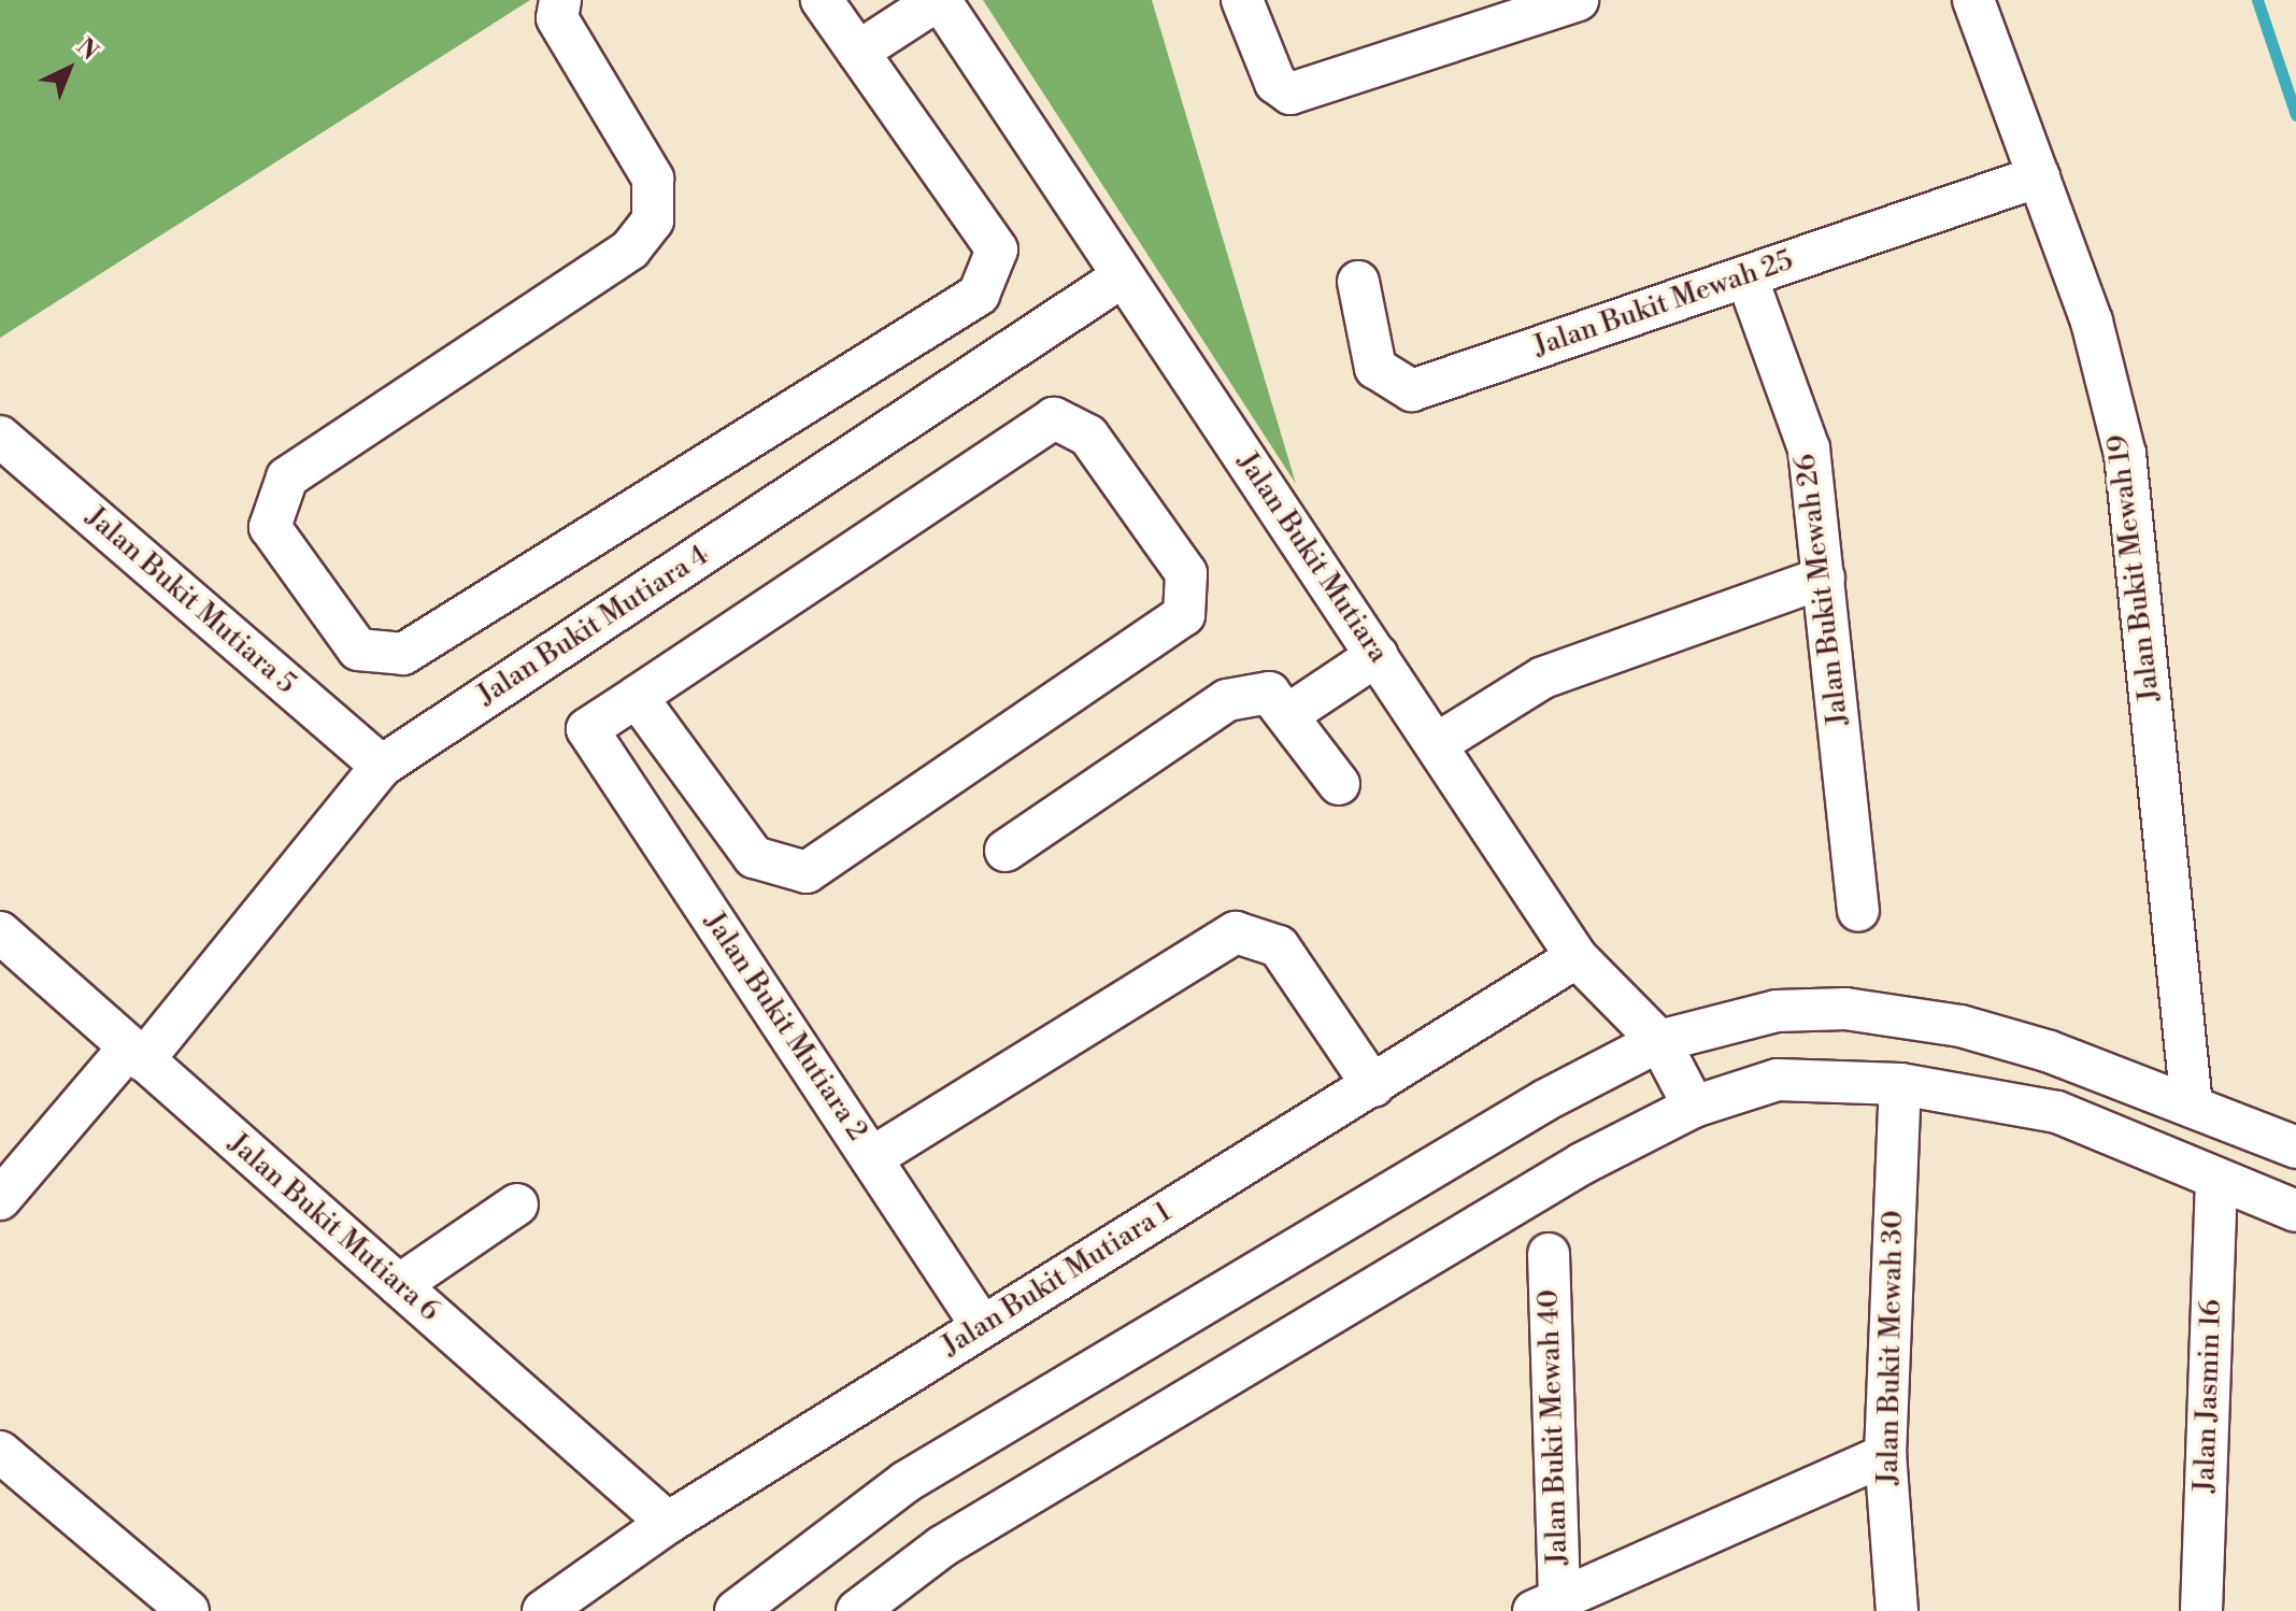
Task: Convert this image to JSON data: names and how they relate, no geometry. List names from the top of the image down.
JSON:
{
  "streets": {
    "street": [
      "Jalan Bukit Mewah 25",
      "Jalan Bukit Mutiara",
      "Jalan Bukit Mewah 19",
      "Jalan Bukit Mewah 26",
      "Jalan Bukit Mutiara 5",
      "Jalan Bukit Mutiara 4",
      "Jalan Bukit Mutiara 2",
      "Jalan Bukit Mutiara 6",
      "Jalan Bukit Mutiara 1",
      "Jalan Bukit Mewah 30",
      "Jalan Jasmin 16",
      "Jalan Bukit Mewah 40"
    ]
  },
  "crossings": [
    ["Jalan Bukit Mewah 25", "Jalan Bukit Mewah 19"],
    ["Jalan Bukit Mewah 25", "Jalan Bukit Mewah 26"],
    ["Jalan Bukit Mutiara", "Jalan Bukit Mutiara 4"],
    ["Jalan Bukit Mutiara", "Jalan Bukit Mutiara 1"],
    ["Jalan Bukit Mutiara 5", "Jalan Bukit Mutiara 4"],
    ["Jalan Bukit Mutiara 4", "Jalan Bukit Mutiara 6"],
    ["Jalan Bukit Mutiara 2", "Jalan Bukit Mutiara 1"],
    ["Jalan Bukit Mutiara 6", "Jalan Bukit Mutiara 1"]
  ],
  "north": "top right"
}
